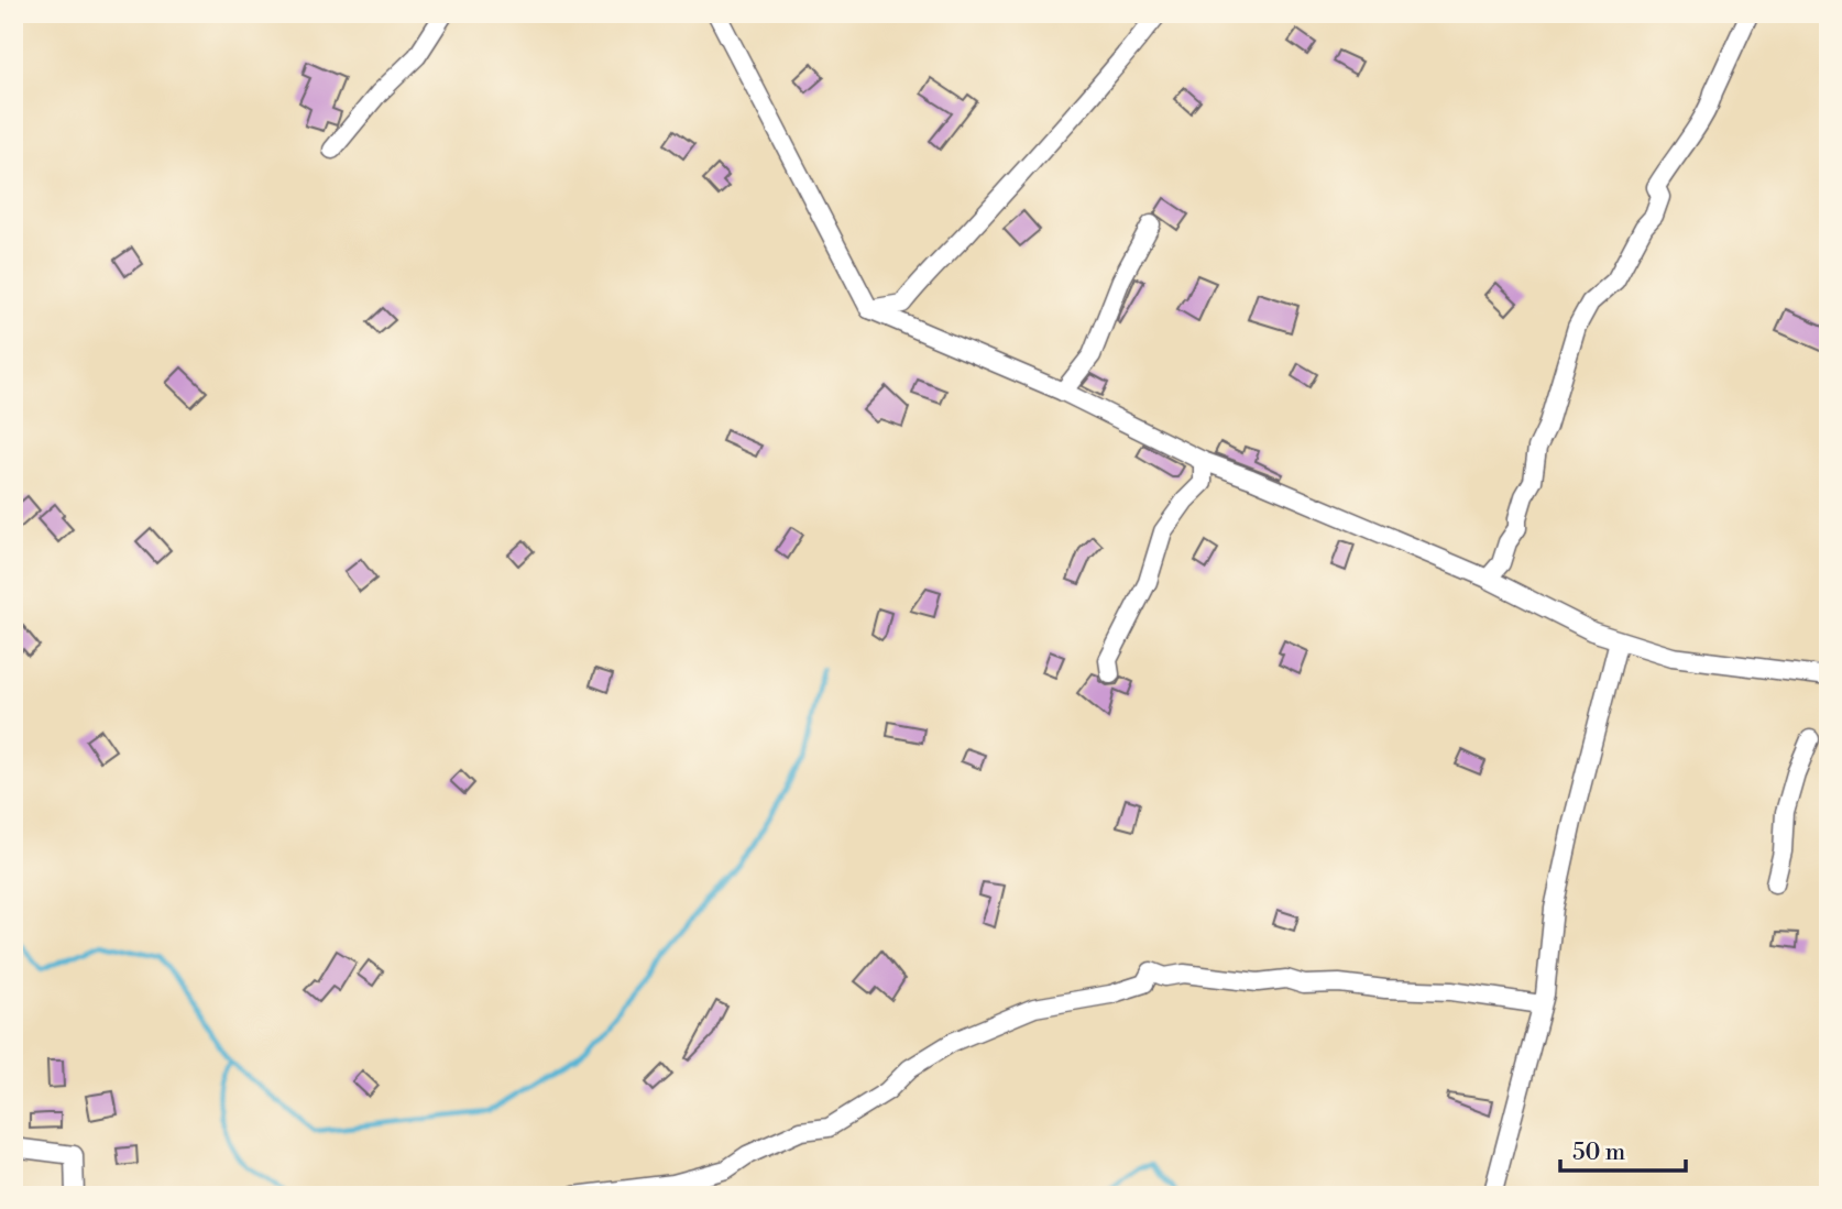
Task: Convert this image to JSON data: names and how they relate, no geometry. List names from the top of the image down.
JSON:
{
  "scale_bar": "50 m"
}
